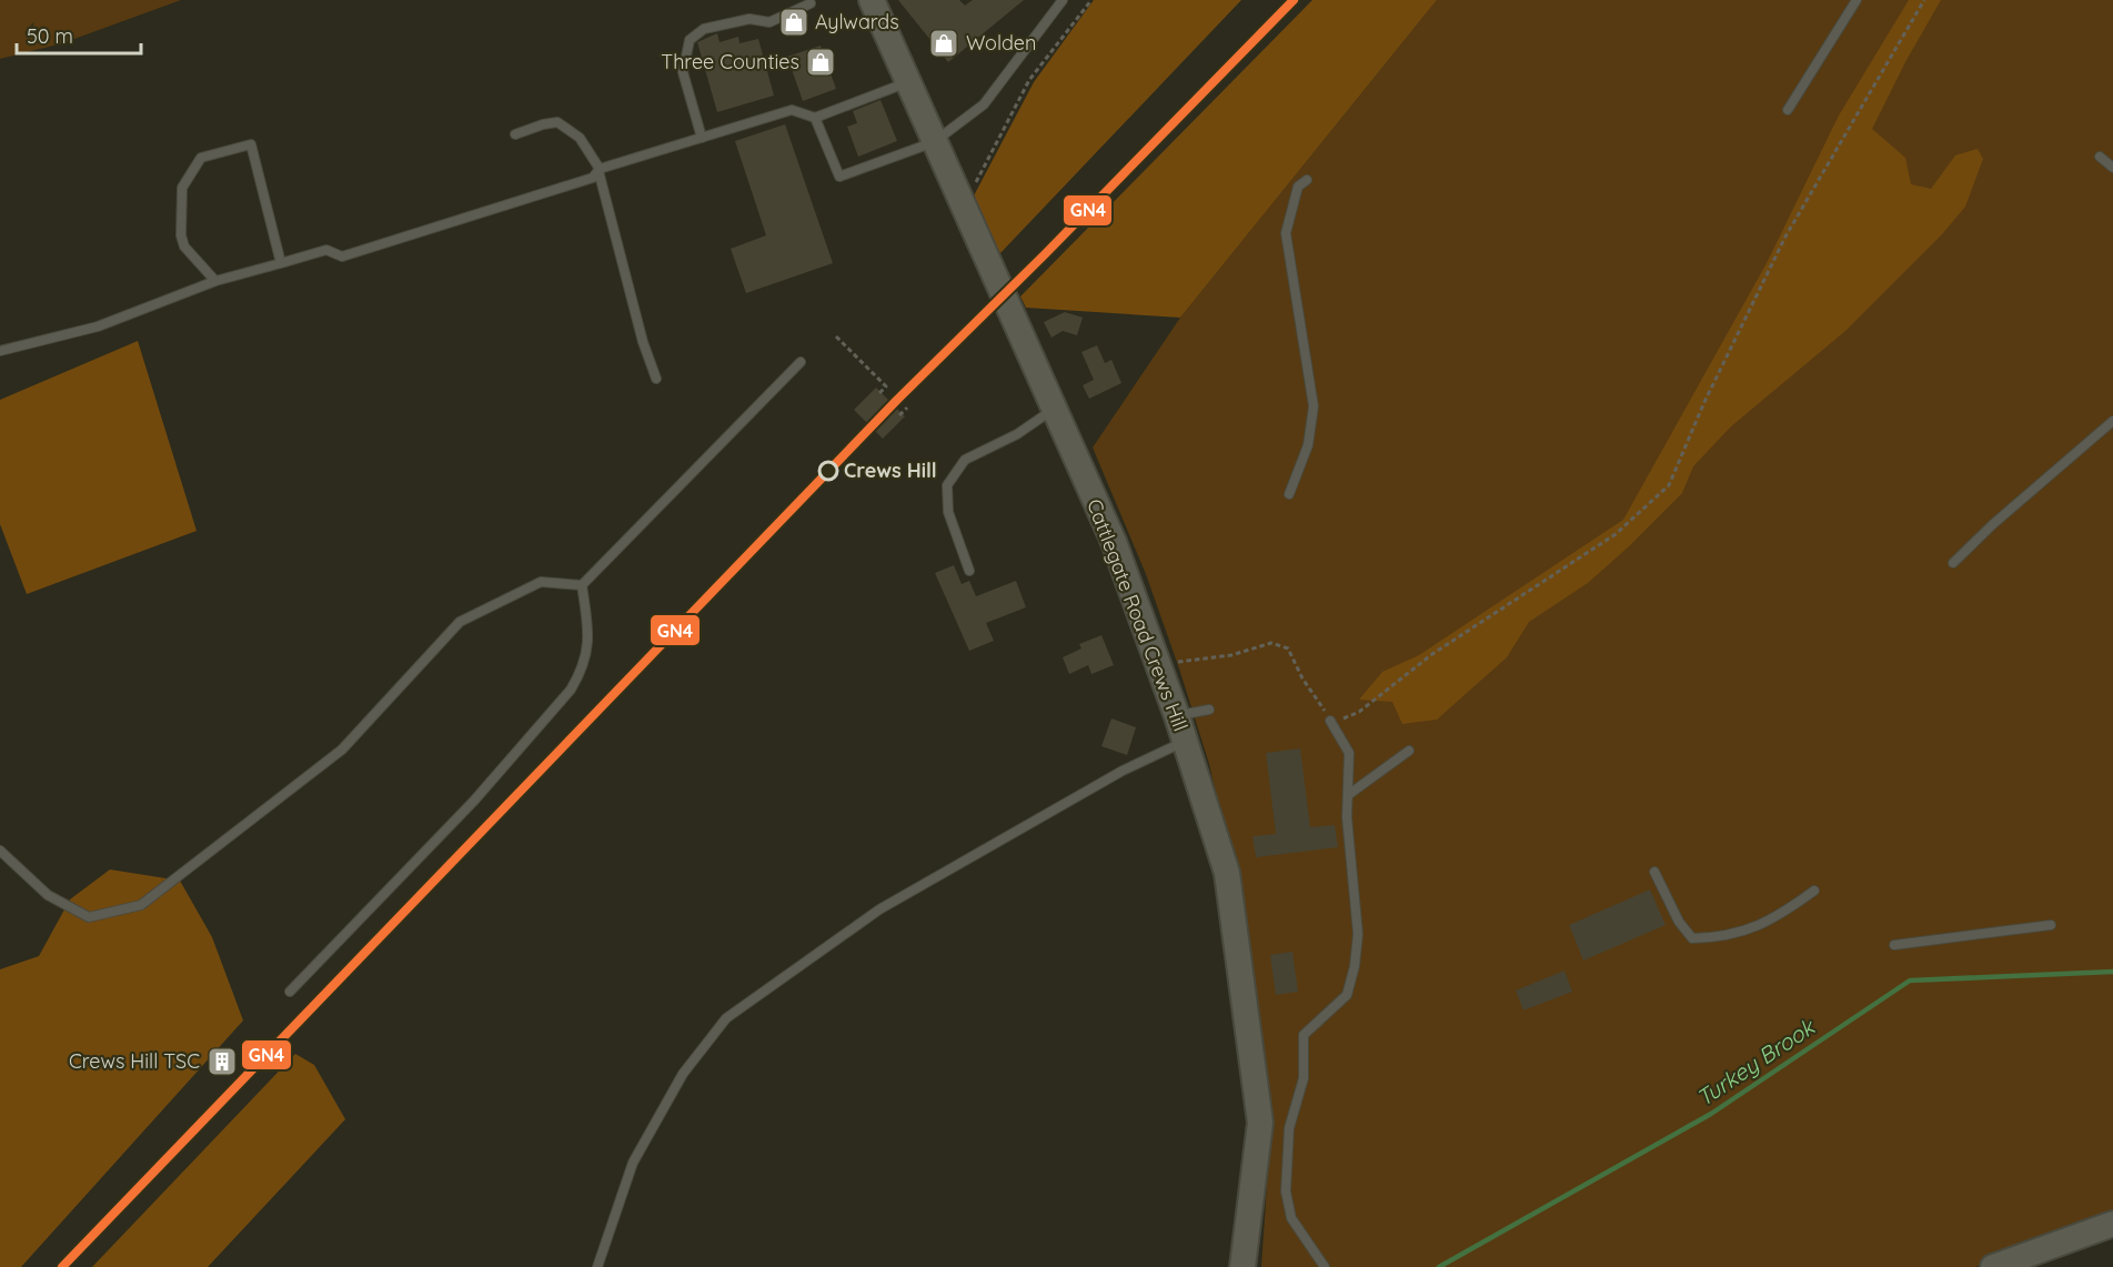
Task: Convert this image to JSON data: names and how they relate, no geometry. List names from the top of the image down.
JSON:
{
  "streets": {
    "street": ["Cattlegate Road Crews Hill"]
  },
  "water": ["Turkey Brook"],
  "places": {
    "shop": ["Aylwards", "Wolden", "Three Counties"],
    "other": ["Crews Hill"],
    "building": ["Crews Hill TSC"]
  },
  "lines": ["transit line GN4"],
  "scale_bar": "50 m"
}
